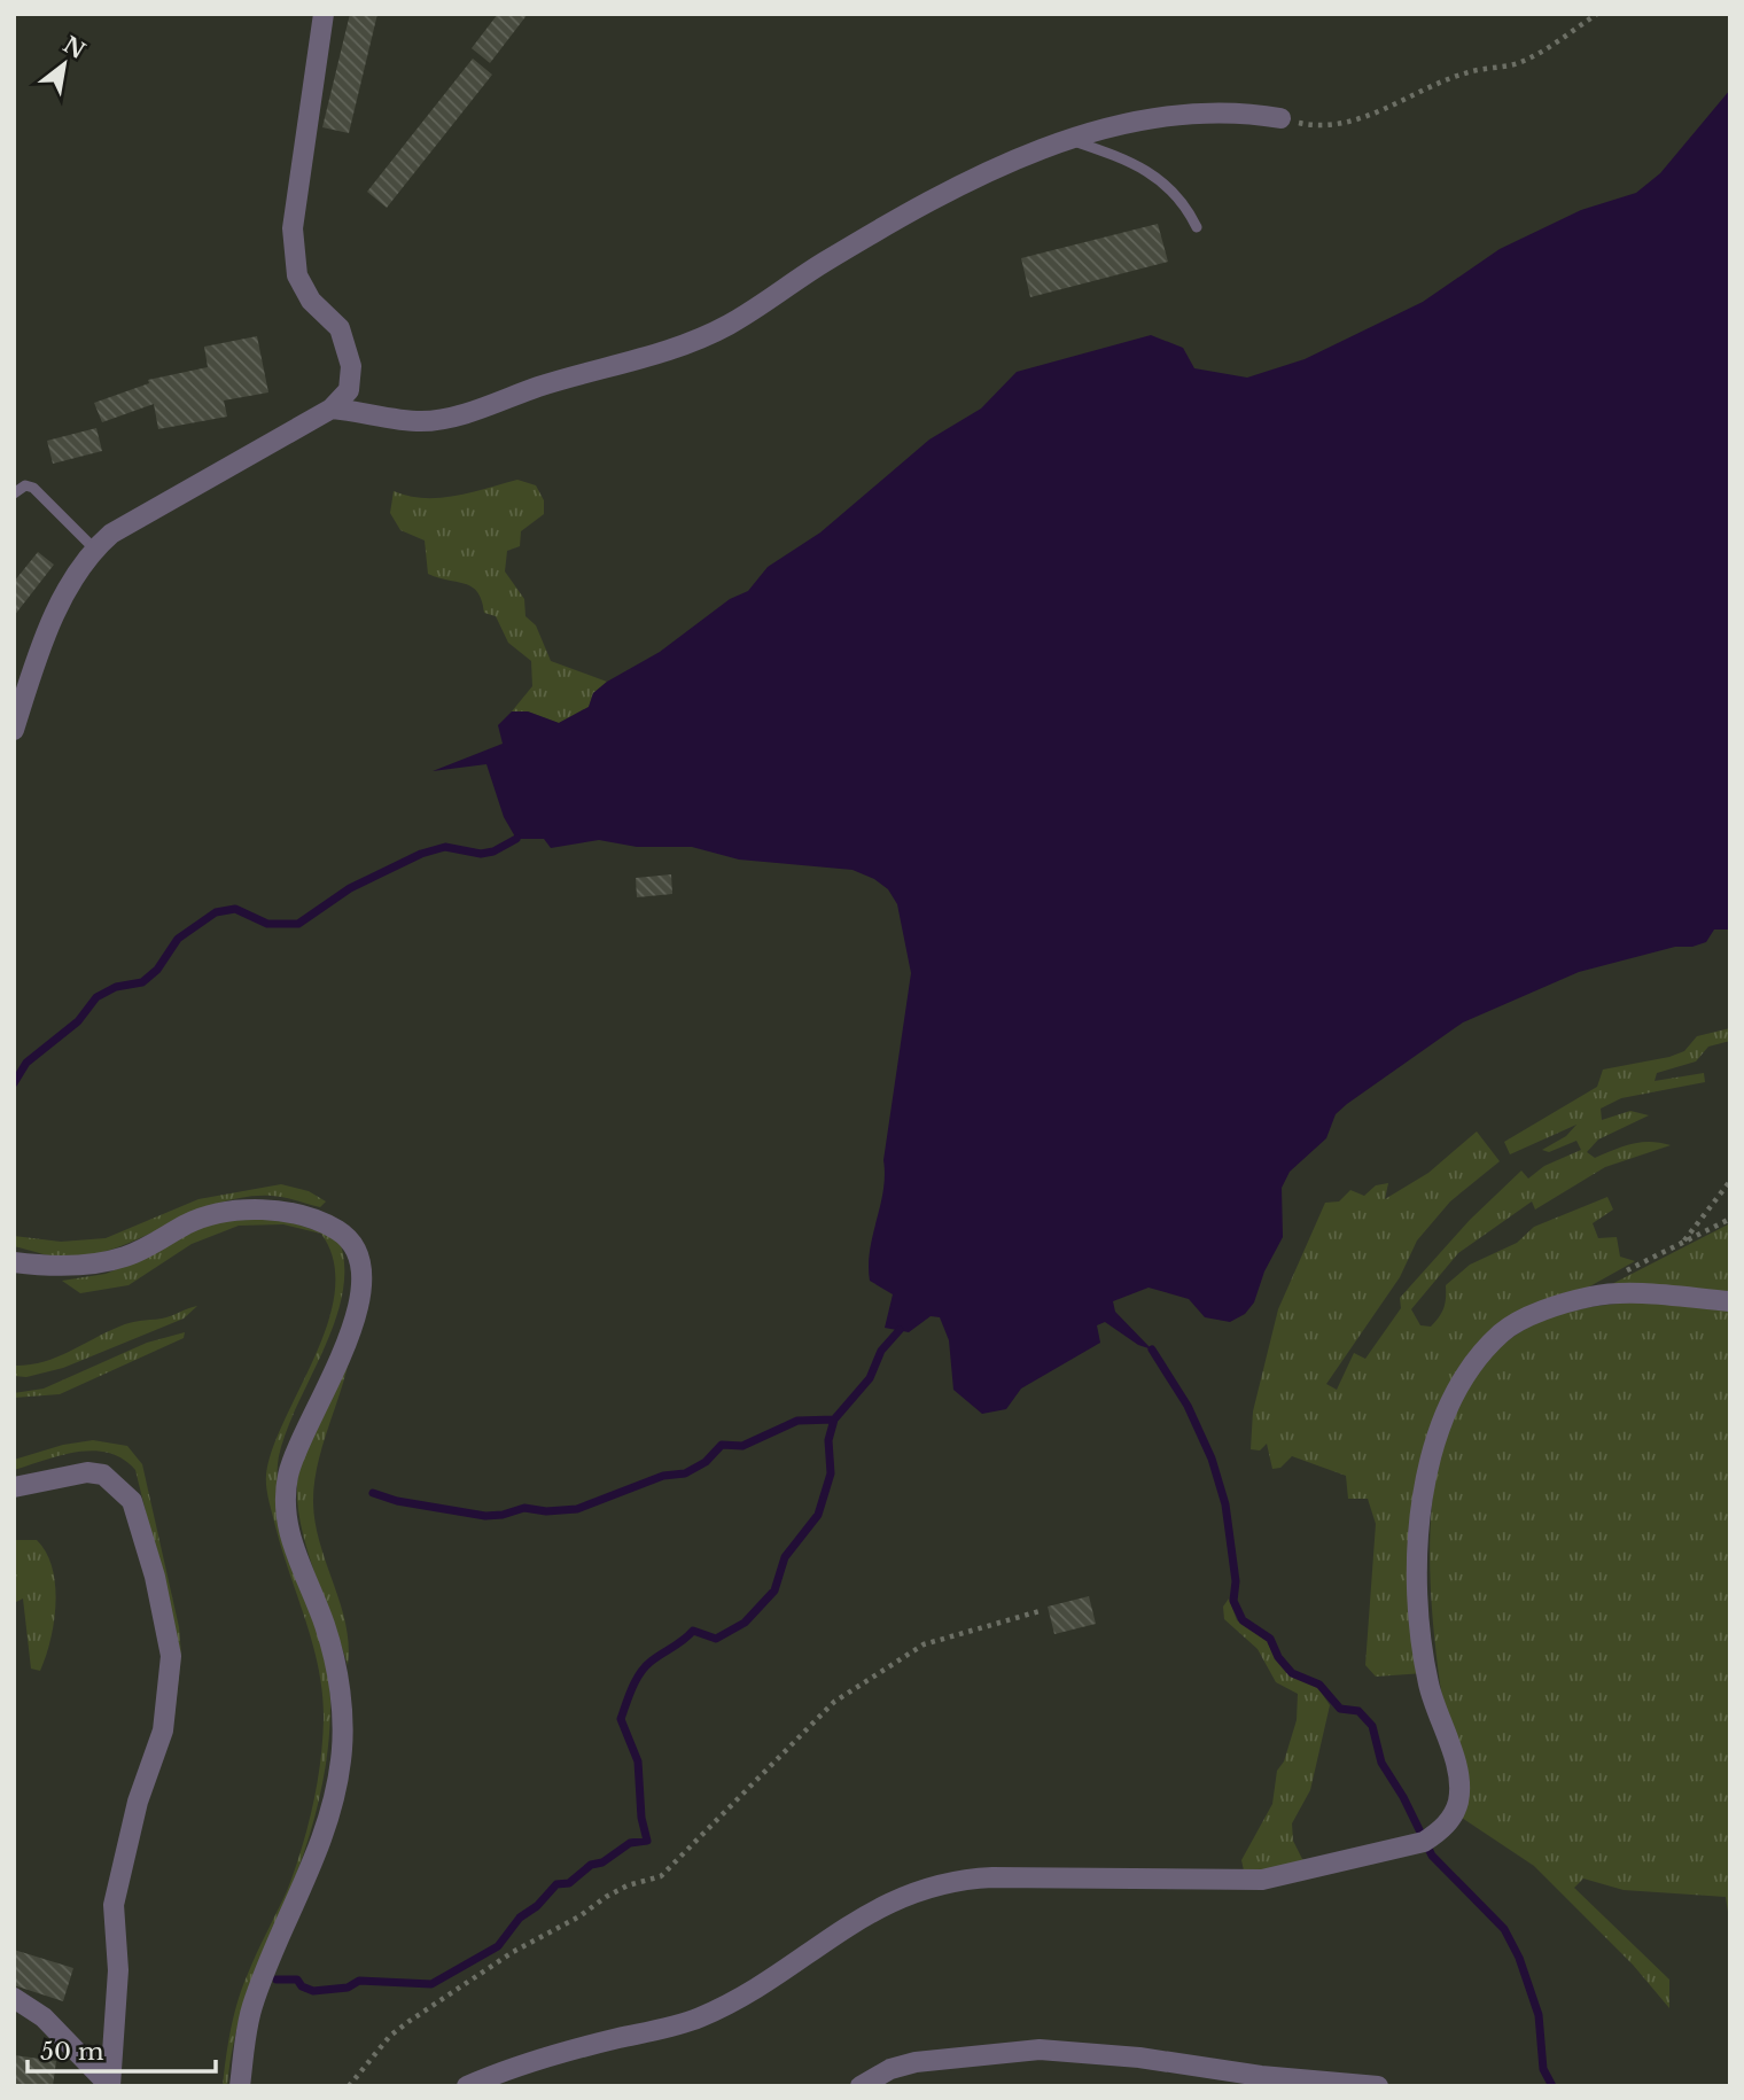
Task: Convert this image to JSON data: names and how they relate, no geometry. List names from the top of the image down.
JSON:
{
  "scale_bar": "50 m",
  "north": "top right"
}
